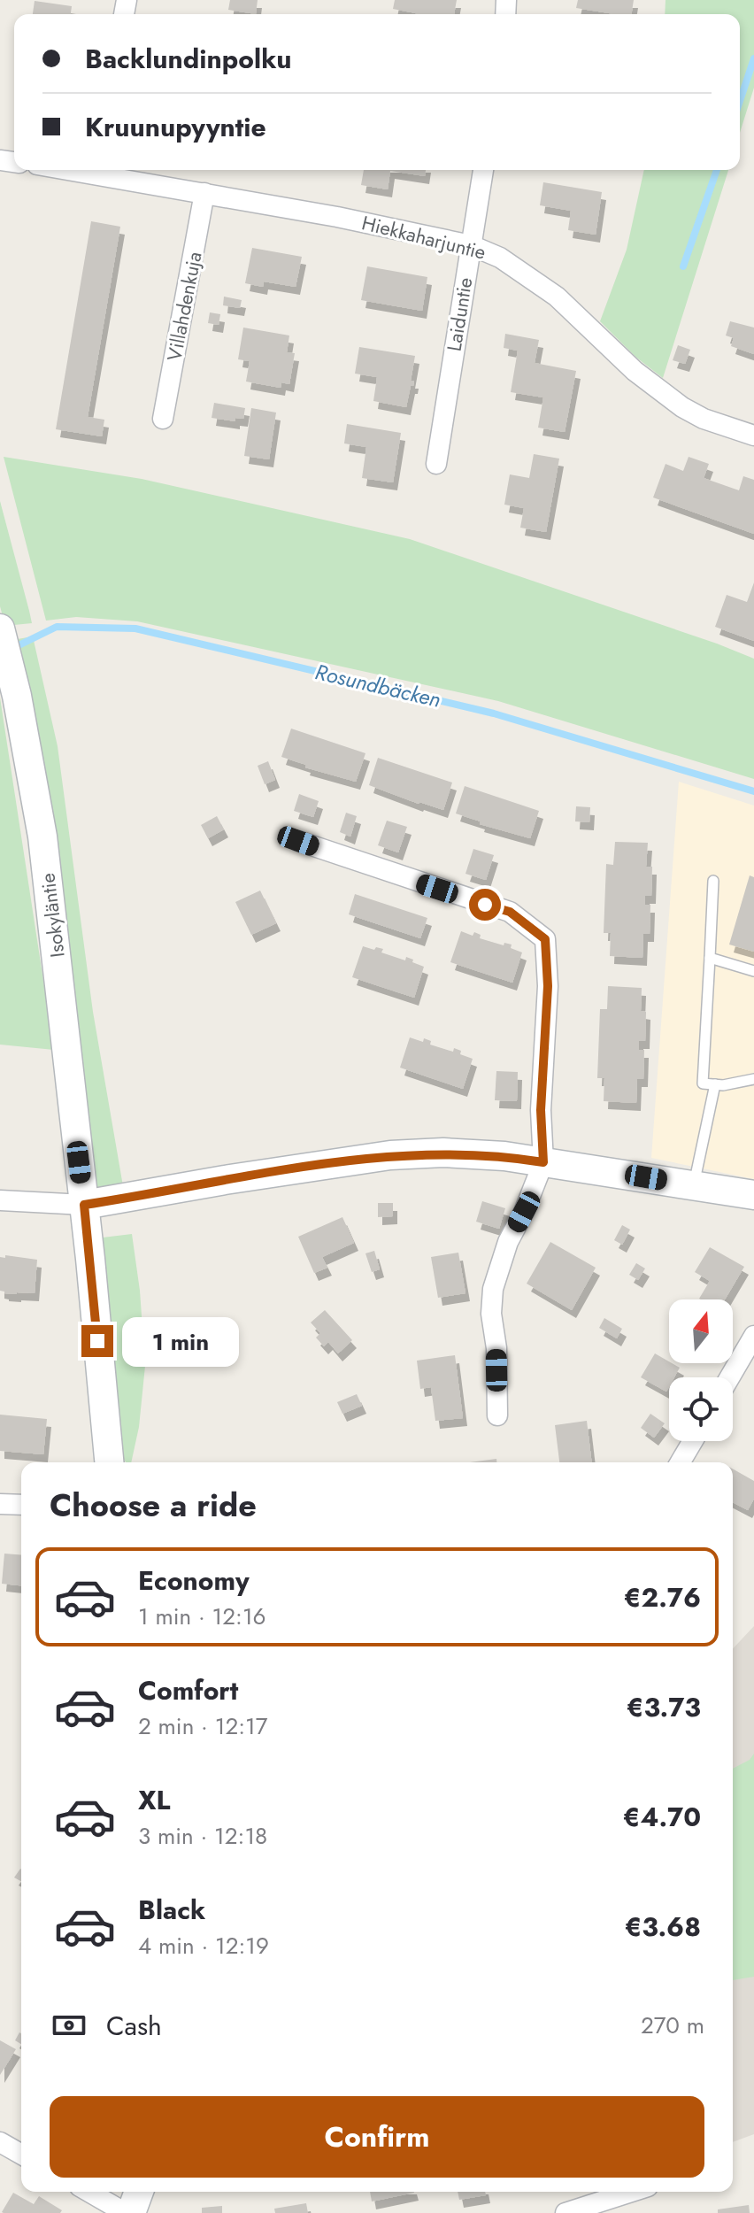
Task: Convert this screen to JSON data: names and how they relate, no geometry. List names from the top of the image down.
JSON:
{
  "streets": {
    "street": [
      "Hiekkaharjuntie",
      "Villahdenkuja",
      "Laiduntie",
      "Isokyläntie"
    ]
  },
  "crossings": [
    ["Hiekkaharjuntie", "Villahdenkuja"],
    ["Hiekkaharjuntie", "Laiduntie"]
  ],
  "water": ["Rosundbäcken"],
  "north": "top",
  "page": {
    "banner": ["Backlundinpolku", "Kruunupyyntie"],
    "bubble": "1 min",
    "heading": "Choose a ride",
    "list": [
      {
        "name": "Economy",
        "note": "1 min · 12:16",
        "value": "€2.76"
      },
      {
        "name": "Comfort",
        "note": "2 min · 12:17",
        "value": "€3.73"
      },
      {
        "name": "XL",
        "note": "3 min · 12:18",
        "value": "€4.70"
      },
      {
        "name": "Black",
        "note": "4 min · 12:19",
        "value": "€3.68"
      }
    ],
    "pay": ["Cash", "270 m"],
    "buttons": "Confirm"
  }
}
